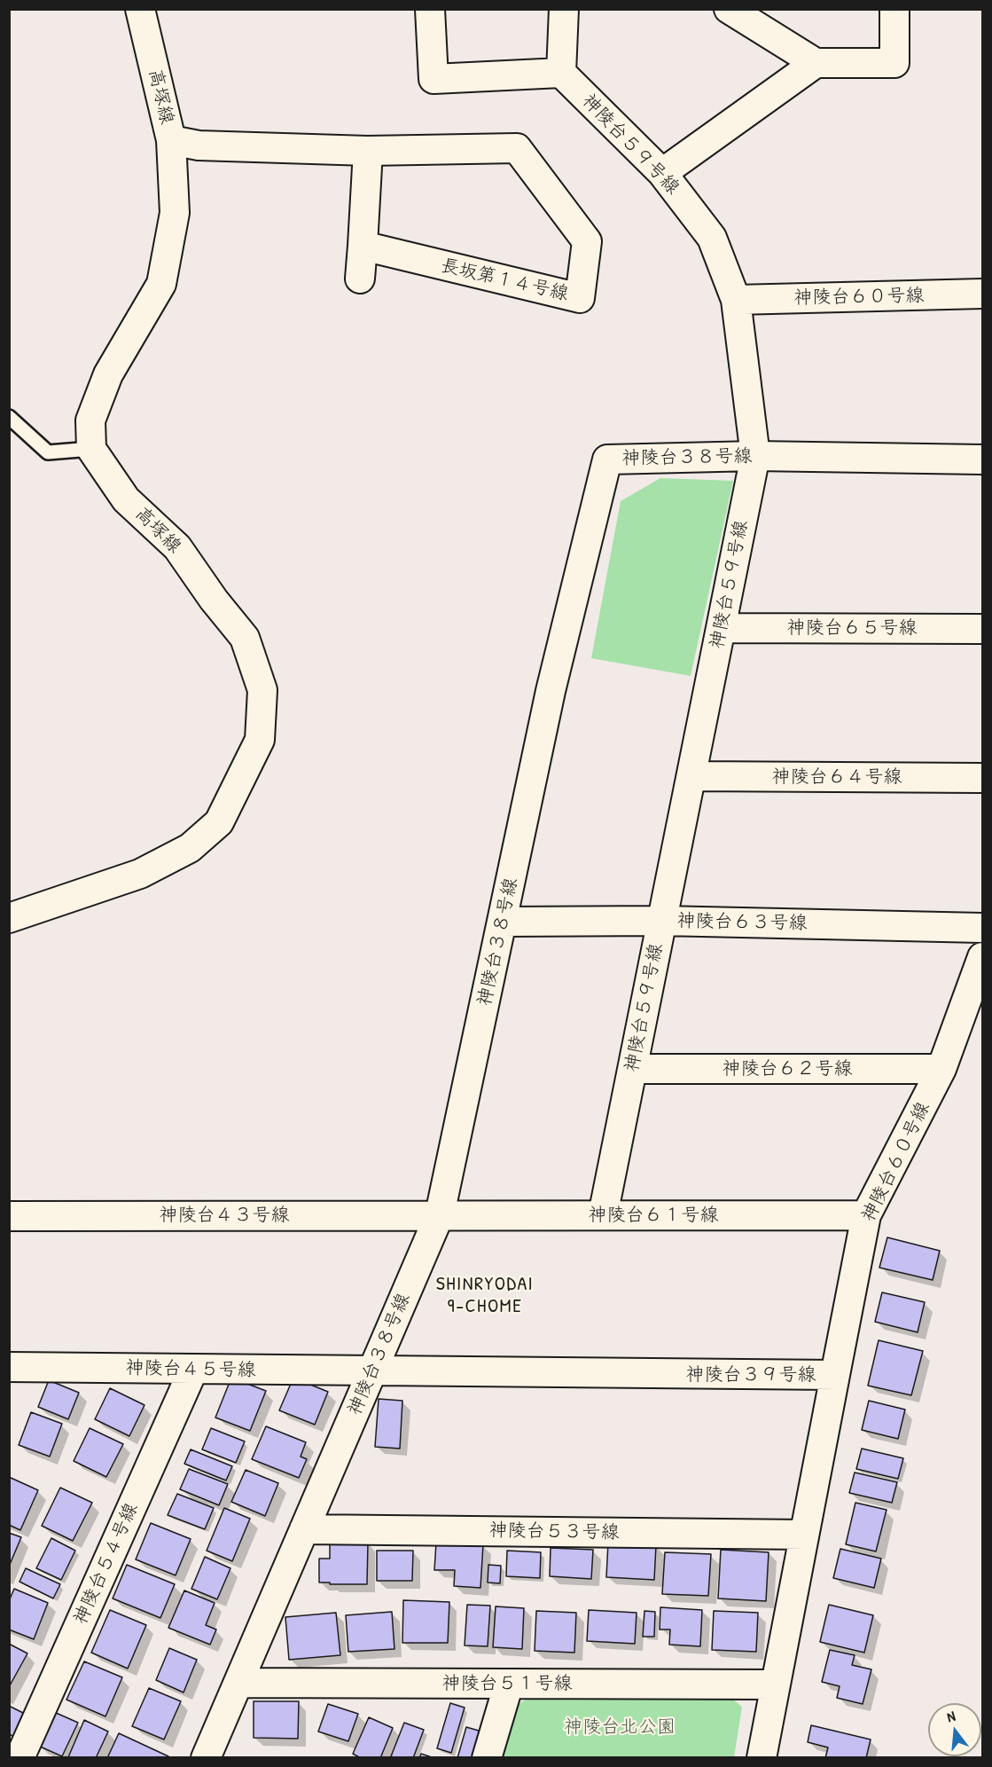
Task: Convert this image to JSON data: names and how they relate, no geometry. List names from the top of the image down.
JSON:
{
  "streets": {
    "street": [
      "高塚線",
      "神陵台５９号線",
      "長坂第１４号線",
      "神陵台６０号線",
      "神陵台３８号線",
      "神陵台６５号線",
      "神陵台６４号線",
      "神陵台６３号線",
      "神陵台６２号線",
      "神陵台４３号線",
      "神陵台６１号線",
      "神陵台４５号線",
      "神陵台３９号線",
      "神陵台５３号線",
      "神陵台５４号線",
      "神陵台５１号線"
    ]
  },
  "crossings": [
    ["高塚線", "長坂第１４号線"],
    ["神陵台５９号線", "神陵台６０号線"],
    ["神陵台５９号線", "神陵台３８号線"],
    ["神陵台５９号線", "神陵台６５号線"],
    ["神陵台５９号線", "神陵台６４号線"],
    ["神陵台５９号線", "神陵台６３号線"],
    ["神陵台５９号線", "神陵台６２号線"],
    ["神陵台５９号線", "神陵台６１号線"],
    ["神陵台６０号線", "神陵台６２号線"],
    ["神陵台６０号線", "神陵台６１号線"],
    ["神陵台６０号線", "神陵台３９号線"],
    ["神陵台３８号線", "神陵台６３号線"],
    ["神陵台３８号線", "神陵台４３号線"],
    ["神陵台３８号線", "神陵台６１号線"],
    ["神陵台３８号線", "神陵台４５号線"],
    ["神陵台３８号線", "神陵台３９号線"],
    ["神陵台３８号線", "神陵台５３号線"],
    ["神陵台３８号線", "神陵台５１号線"],
    ["神陵台４３号線", "神陵台６１号線"],
    ["神陵台４５号線", "神陵台３９号線"],
    ["神陵台４５号線", "神陵台５４号線"],
    ["神陵台３９号線", "神陵台５３号線"],
    ["神陵台３９号線", "神陵台５１号線"]
  ],
  "districts": ["SHINRYODAI 9-CHOME"],
  "parks": ["神陵台北公園"],
  "north": "top"
}
